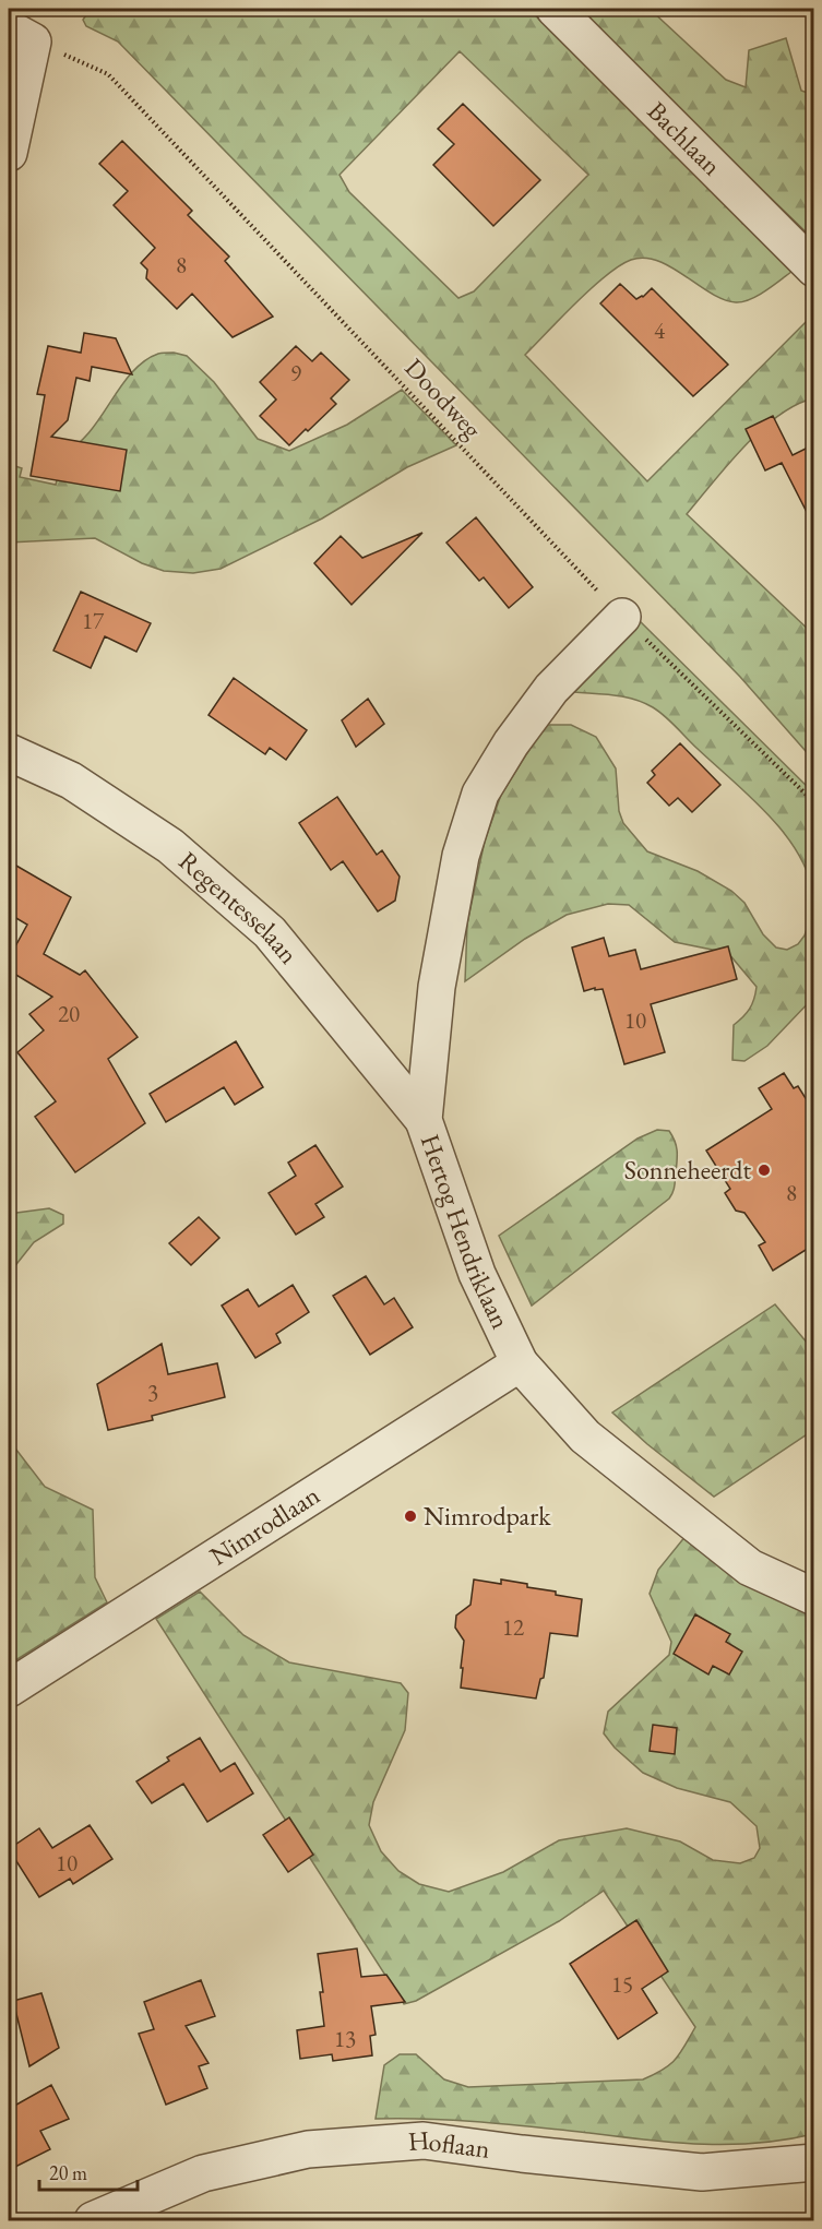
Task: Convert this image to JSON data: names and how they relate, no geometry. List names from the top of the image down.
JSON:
{
  "streets": {
    "street": [
      "Bachlaan",
      "Regentesselaan",
      "Hertog Hendriklaan",
      "Nimrodlaan",
      "Hoflaan"
    ],
    "path": ["Doodweg"]
  },
  "crossings": [
    ["Doodweg", "Hertog Hendriklaan"],
    ["Regentesselaan", "Hertog Hendriklaan"],
    ["Hertog Hendriklaan", "Nimrodlaan"]
  ],
  "places": ["Sonneheerdt", "Nimrodpark"],
  "house_numbers": [
    "8",
    "4",
    "9",
    "17",
    "20",
    "10",
    "8",
    "3",
    "12",
    "10",
    "15",
    "13"
  ],
  "scale_bar": "20 m"
}
